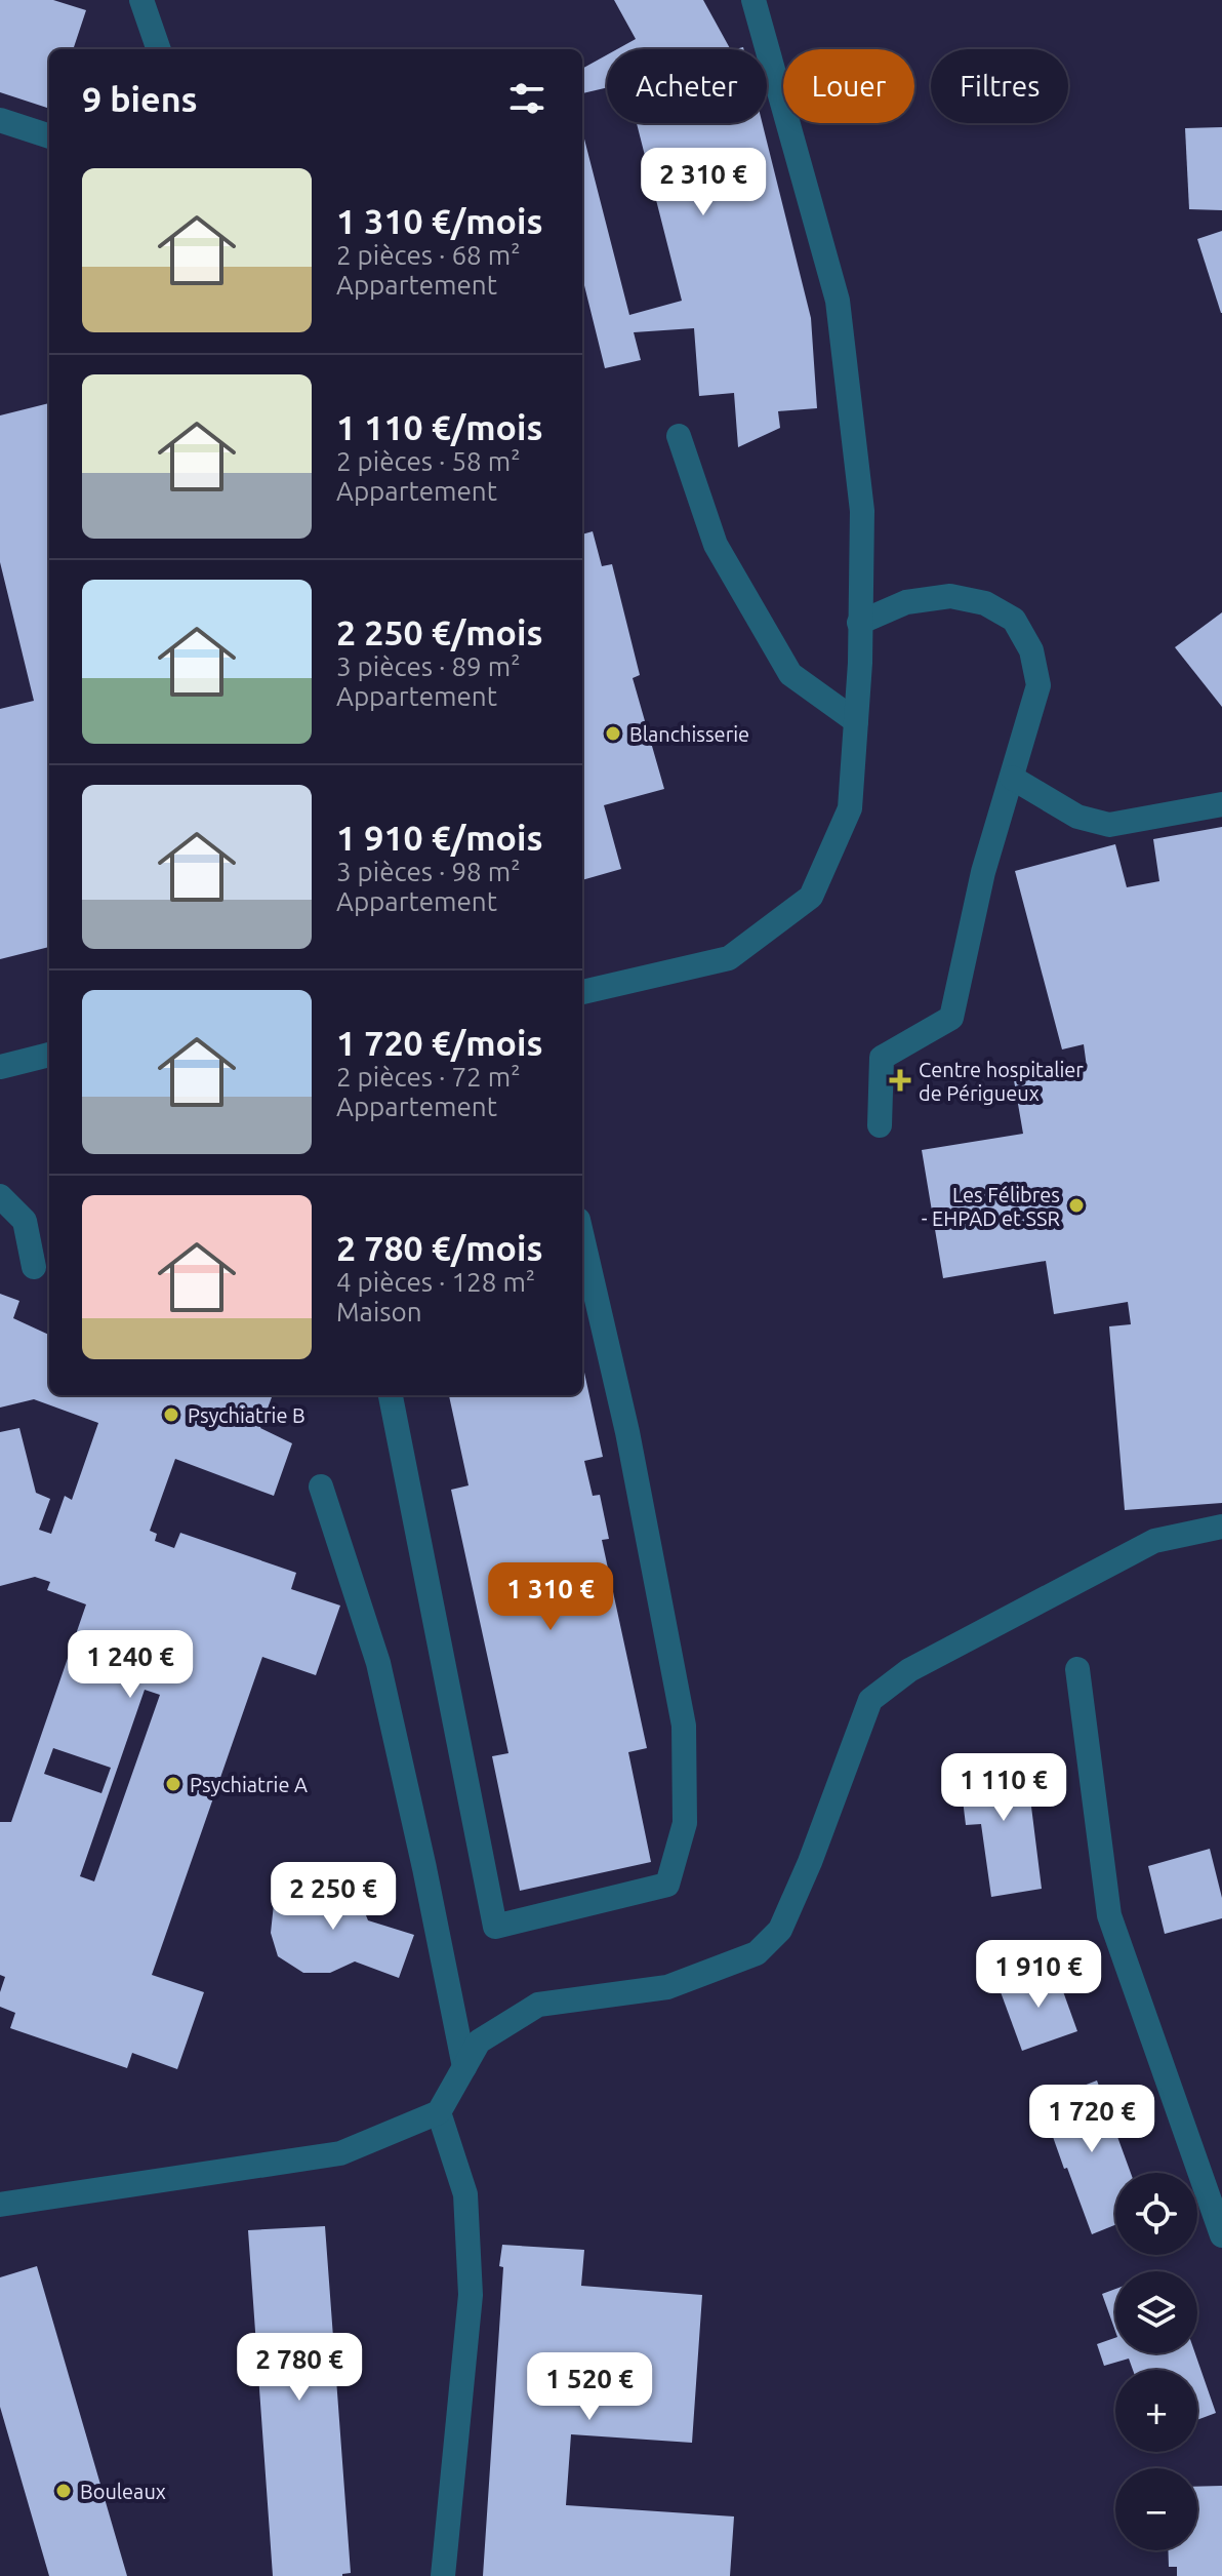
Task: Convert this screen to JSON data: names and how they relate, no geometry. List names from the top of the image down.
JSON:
{
  "places": {
    "other": [
      "Blanchisserie",
      "Les Félibres - EHPAD et SSR",
      "Psychiatrie B",
      "Psychiatrie A",
      "Bouleaux"
    ],
    "health": ["Centre hospitalier de Périgueux"]
  },
  "page": {
    "chip": ["Acheter", "Louer", "Filtres"],
    "heading": "9 biens",
    "price": [
      "2 310 €",
      "1 310 €",
      "1 240 €",
      "1 110 €",
      "2 250 €",
      "1 910 €",
      "1 720 €",
      "2 780 €",
      "1 520 €"
    ],
    "list": [
      {
        "name": "1 310 €/mois",
        "note": "2 pièces · 68 m² · Appartement"
      },
      {
        "name": "1 110 €/mois",
        "note": "2 pièces · 58 m² · Appartement"
      },
      {
        "name": "2 250 €/mois",
        "note": "3 pièces · 89 m² · Appartement"
      },
      {
        "name": "1 910 €/mois",
        "note": "3 pièces · 98 m² · Appartement"
      },
      {
        "name": "1 720 €/mois",
        "note": "2 pièces · 72 m² · Appartement"
      },
      {
        "name": "2 780 €/mois",
        "note": "4 pièces · 128 m² · Maison"
      }
    ],
    "map_buttons": ["+", "−"]
  }
}
